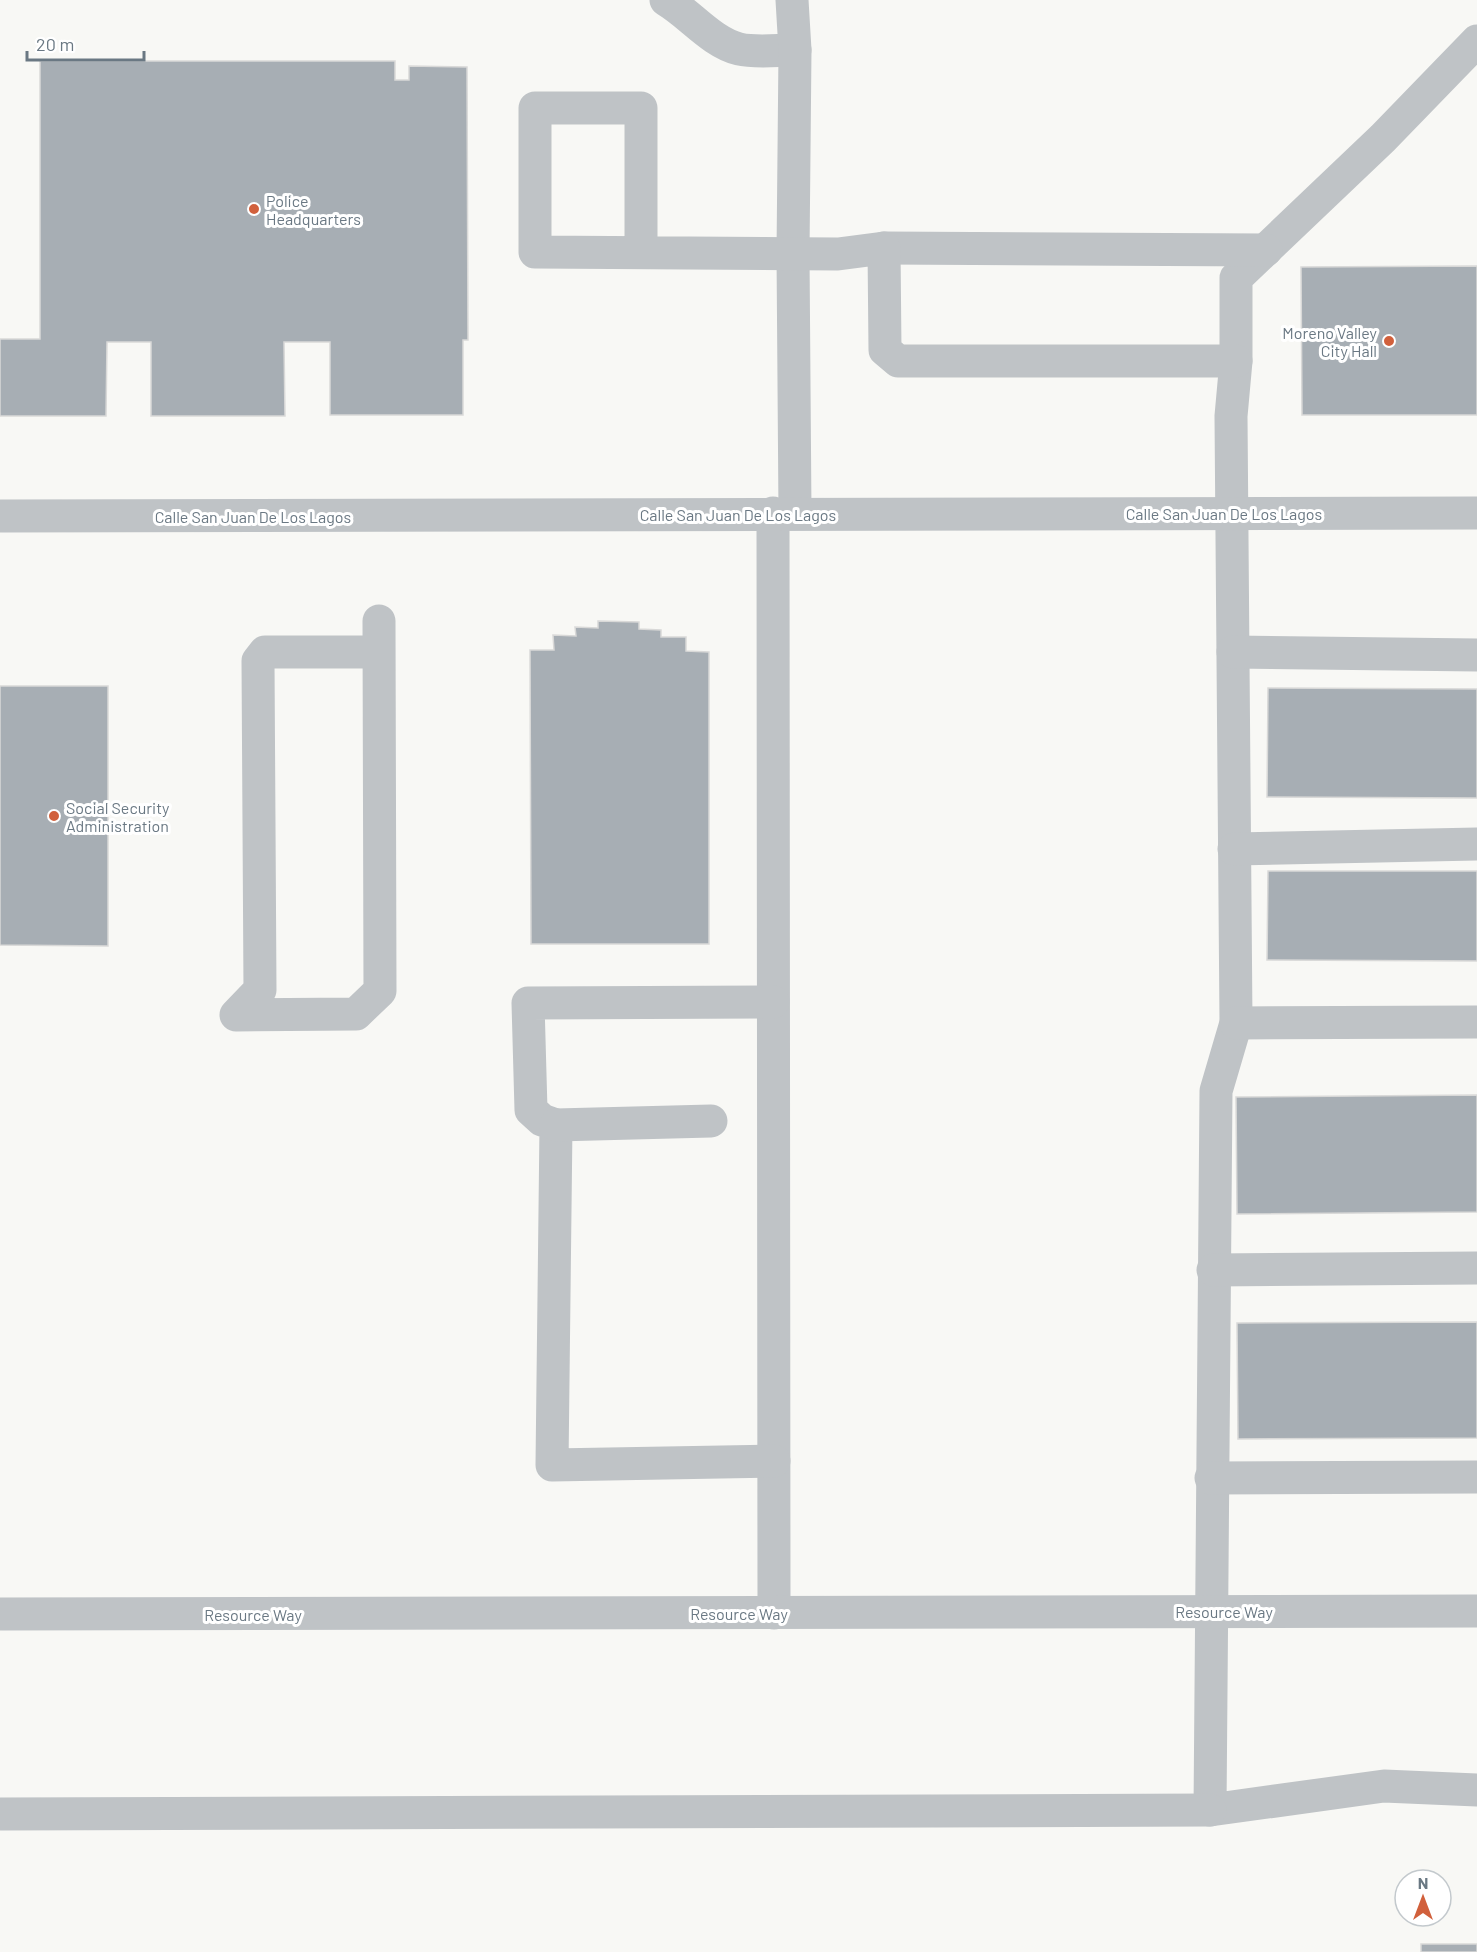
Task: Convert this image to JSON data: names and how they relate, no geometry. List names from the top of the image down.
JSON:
{
  "streets": {
    "street": ["Calle San Juan De Los Lagos", "Resource Way"]
  },
  "places": ["Police Headquarters", "Moreno Valley City Hall", "Social Security Administration"],
  "scale_bar": "20 m",
  "north": "top"
}
